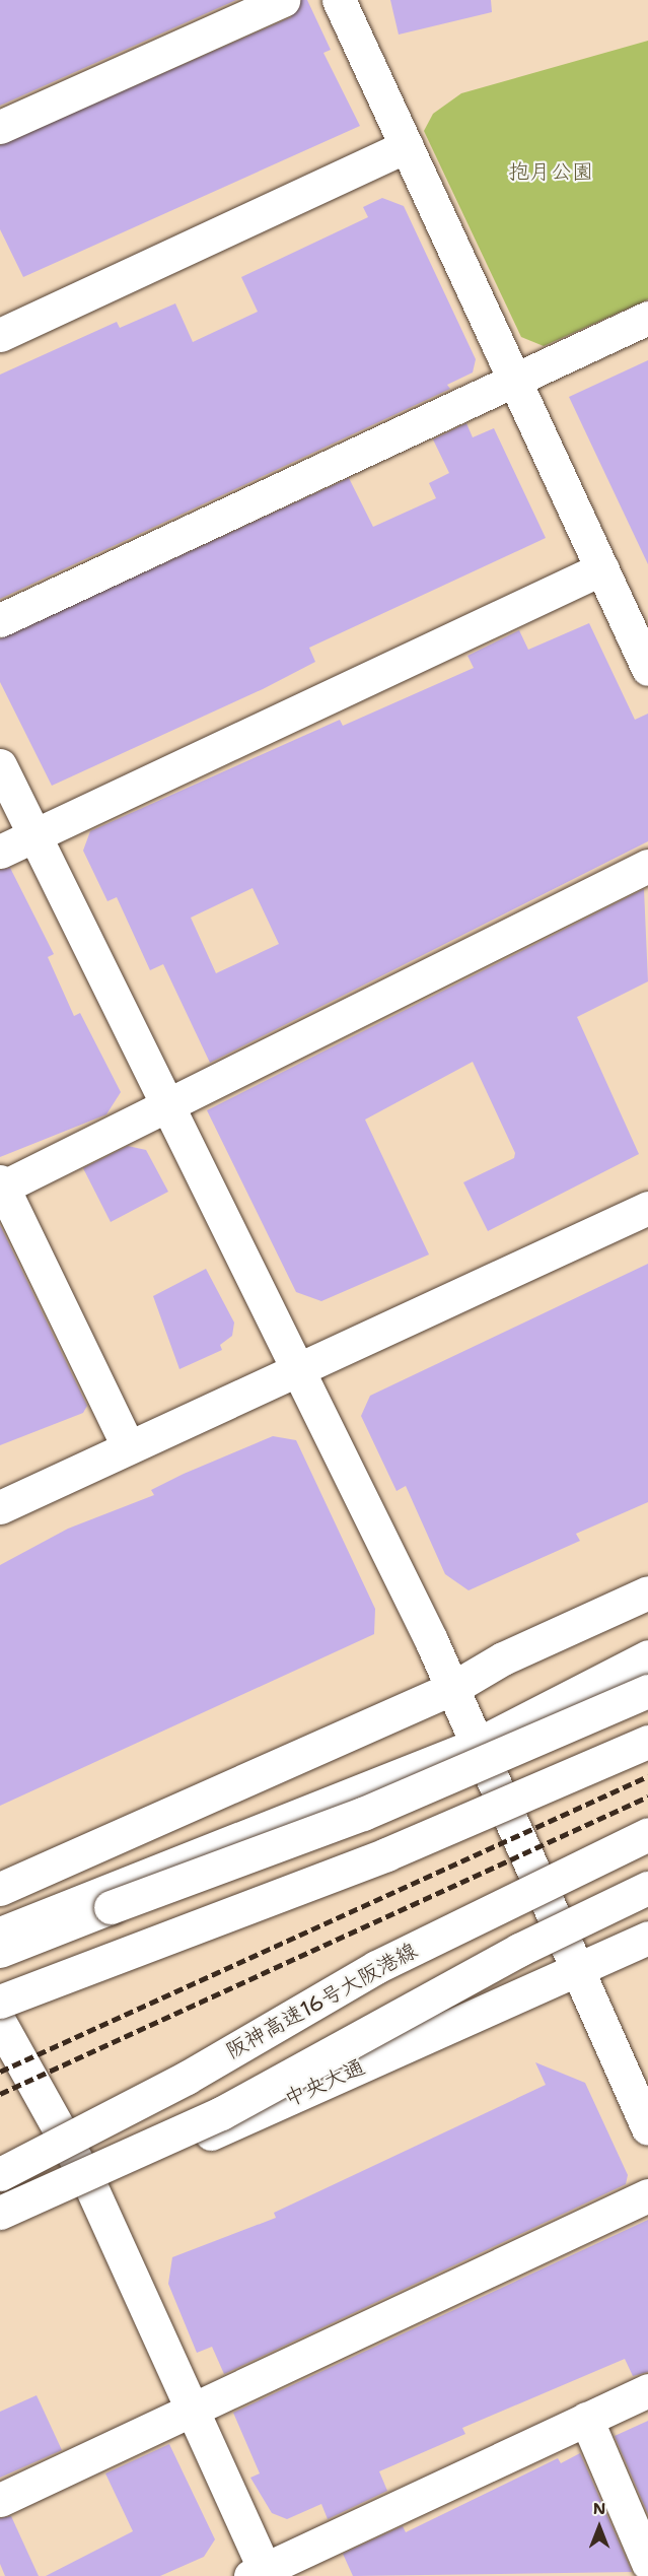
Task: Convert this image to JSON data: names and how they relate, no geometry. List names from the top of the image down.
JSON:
{
  "streets": {
    "main road": ["阪神高速16号大阪港線", "中央大通"]
  },
  "parks": ["抱月公園"],
  "north": "top"
}
